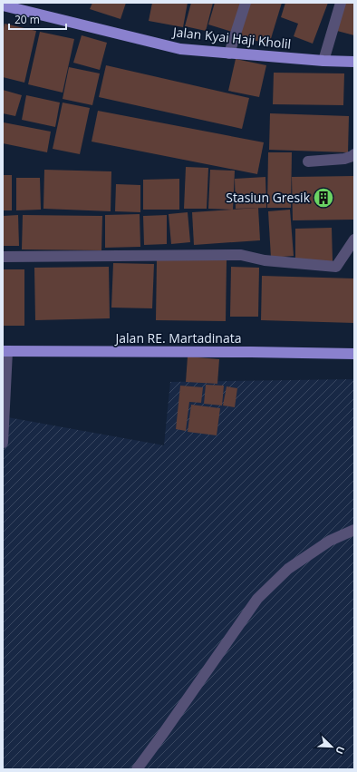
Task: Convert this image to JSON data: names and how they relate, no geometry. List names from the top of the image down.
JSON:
{
  "streets": {
    "main road": ["Jalan Kyai Haji Kholil", "Jalan RE. Martadinata"]
  },
  "places": {
    "building": ["Stasiun Gresik"]
  },
  "scale_bar": "20 m",
  "north": "bottom right"
}
